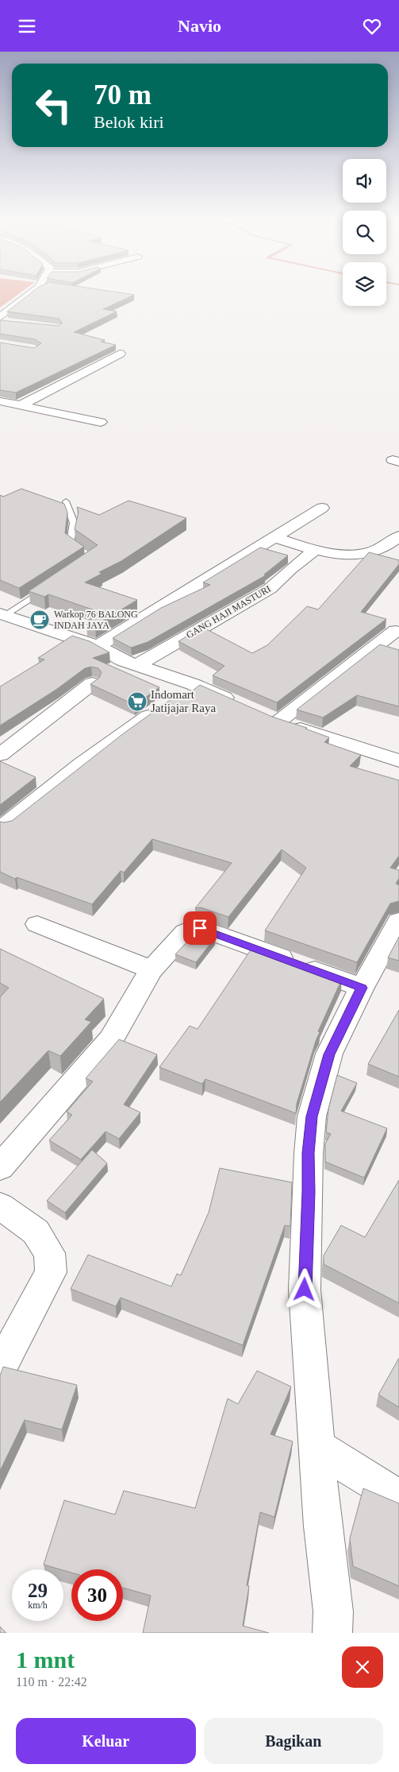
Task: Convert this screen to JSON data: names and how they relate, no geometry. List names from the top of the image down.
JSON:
{
  "streets": {
    "street": ["GANG HAJI MASTURI"]
  },
  "places": {
    "cafe": ["Warkop 76 BALONG INDAH JAYA"],
    "supermarket": ["Indomart Jatijajar Raya"]
  },
  "page": {
    "header": "Navio",
    "turn": ["70 m", "Belok kiri"],
    "speed": "29 km/h",
    "limit": "30",
    "heading": ["1 mnt", "110 m · 22:42"],
    "buttons": ["Keluar", "Bagikan"]
  }
}
